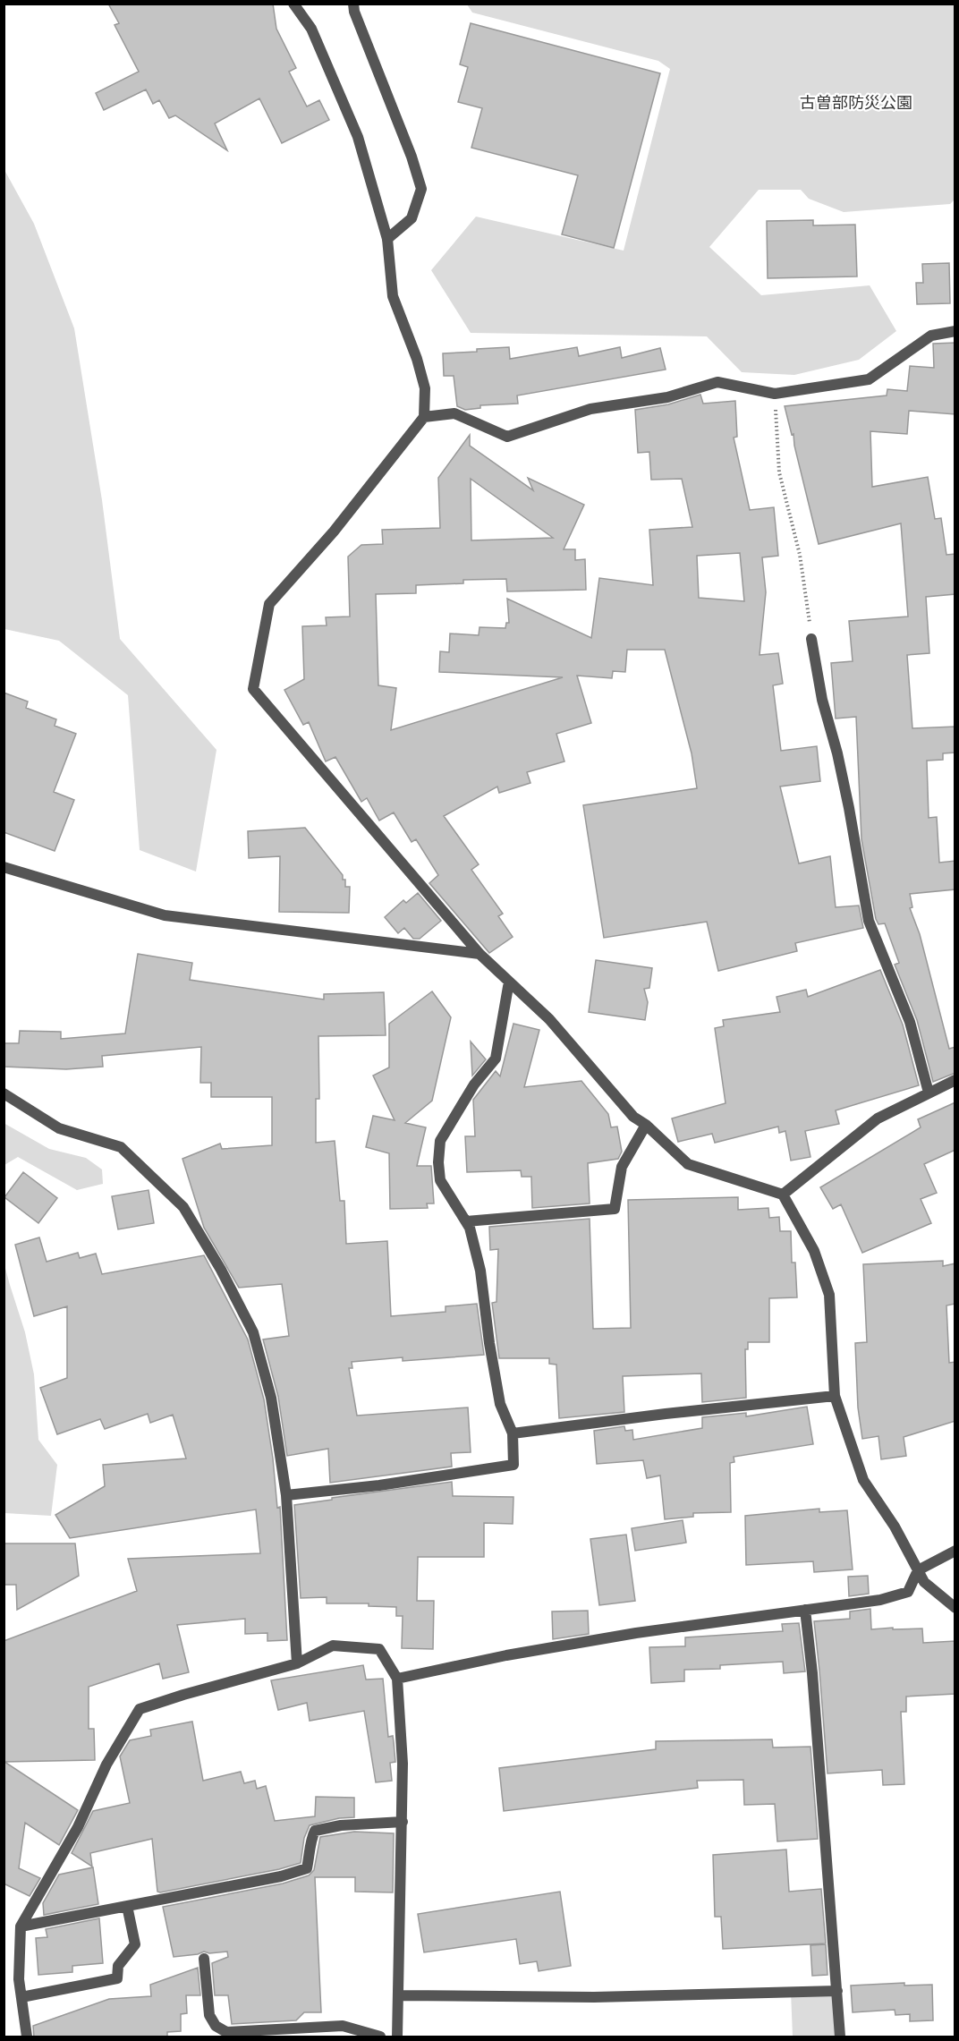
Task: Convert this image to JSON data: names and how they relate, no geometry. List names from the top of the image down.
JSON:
{
  "parks": ["古曽部防災公園"]
}
